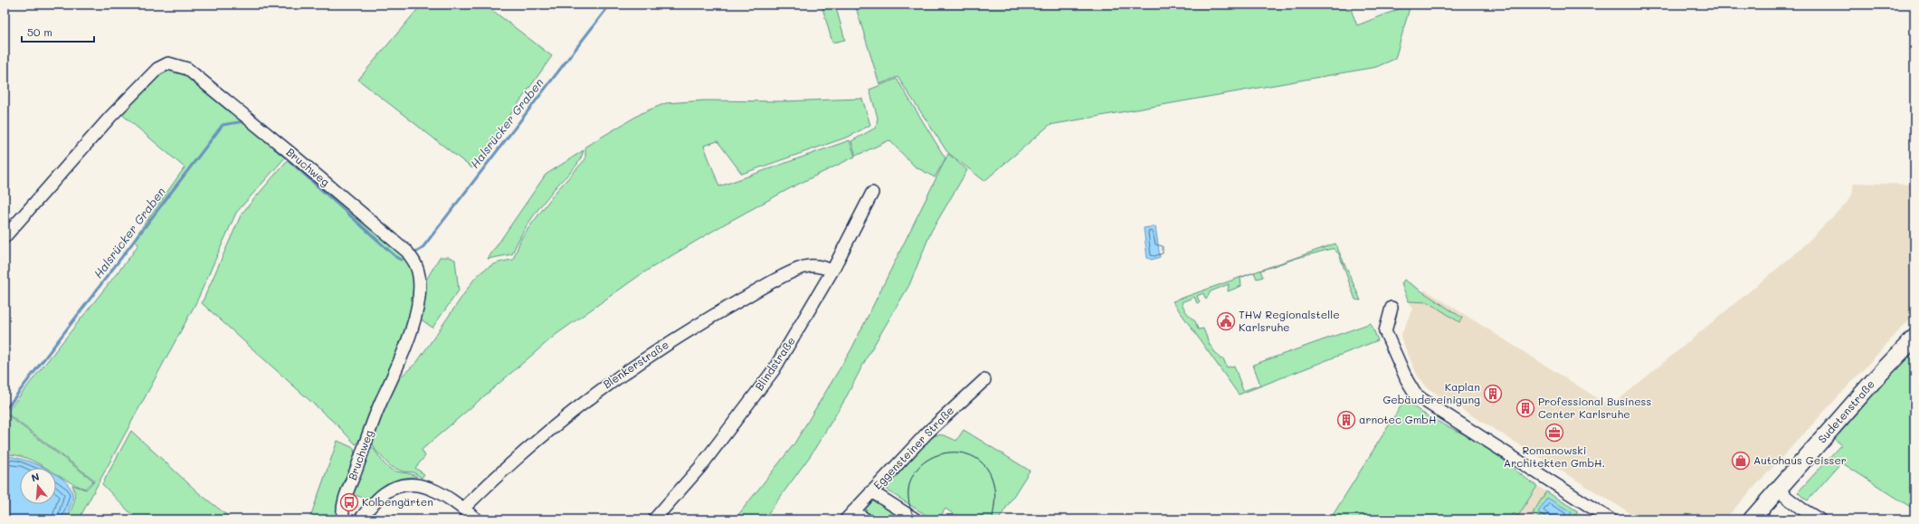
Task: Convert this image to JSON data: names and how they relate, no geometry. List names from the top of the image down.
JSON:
{
  "streets": {
    "main road": ["Sudetenstraße"],
    "street": [
      "Bruchweg",
      "Blindstraße",
      "Blenkerstraße",
      "Eggensteiner Straße"
    ]
  },
  "crossings": [
    ["Blindstraße", "Blenkerstraße"]
  ],
  "water": ["Halsrücker Graben"],
  "places": {
    "public building": ["THW Regionalstelle Karlsruhe"],
    "building": ["Kaplan Gebäudereinigung", "Professional Business Center Karlsruhe", "arnotec GmbH"],
    "office": ["Romanowski Architekten GmbH."],
    "shop": ["Autohaus Geisser"],
    "bus stop": ["Kolbengärten"]
  },
  "scale_bar": "50 m",
  "north": "top"
}
